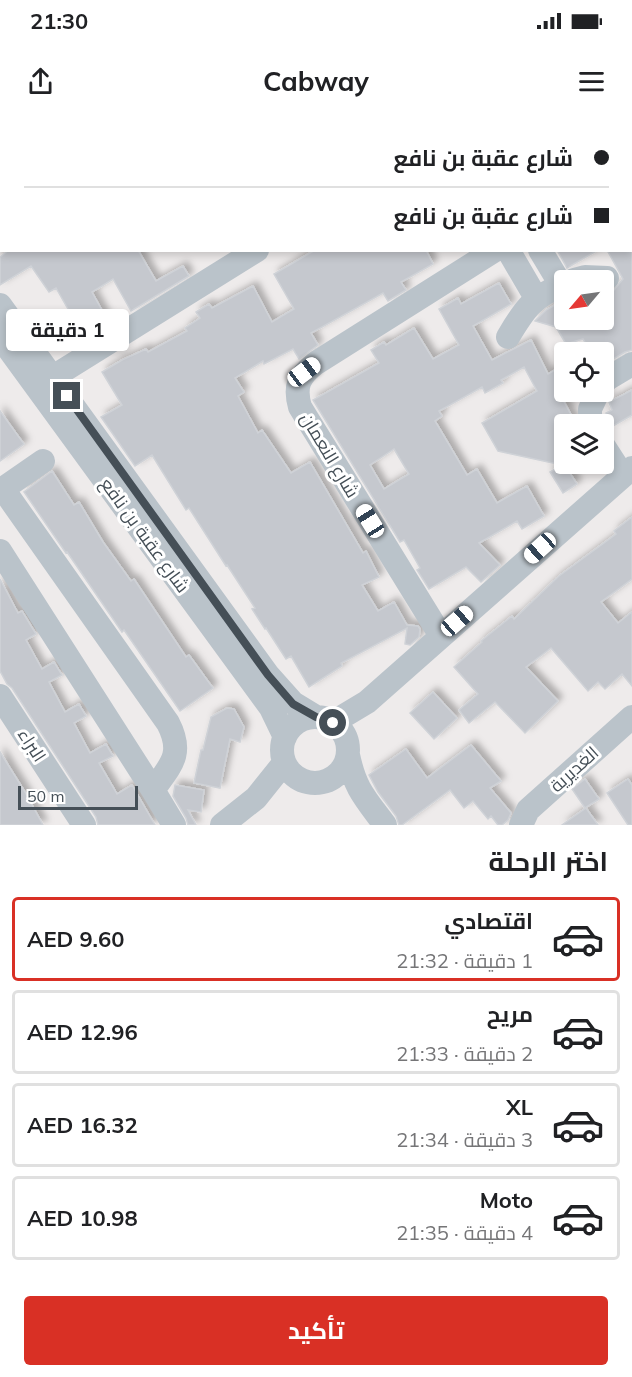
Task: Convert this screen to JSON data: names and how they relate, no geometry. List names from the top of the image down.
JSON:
{
  "streets": {
    "street": [
      "شارع النعمان",
      "شارع عقبة بن نافع",
      "البراء",
      "الغديرية"
    ]
  },
  "scale_bar": "50 m",
  "north": "bottom left",
  "page": {
    "status": "21:30",
    "header": "Cabway",
    "banner": ["شارع عقبة بن نافع", "شارع عقبة بن نافع"],
    "bubble": "1 دقيقة",
    "scale": "50 m",
    "heading": "اختر الرحلة",
    "list": [
      {
        "name": "اقتصادي",
        "note": "1 دقيقة · 21:32",
        "value": "AED 9.60"
      },
      {
        "name": "مريح",
        "note": "2 دقيقة · 21:33",
        "value": "AED 12.96"
      },
      {
        "name": "XL",
        "note": "3 دقيقة · 21:34",
        "value": "AED 16.32"
      },
      {
        "name": "Moto",
        "note": "4 دقيقة · 21:35",
        "value": "AED 10.98"
      }
    ],
    "buttons": "تأكيد"
  }
}
